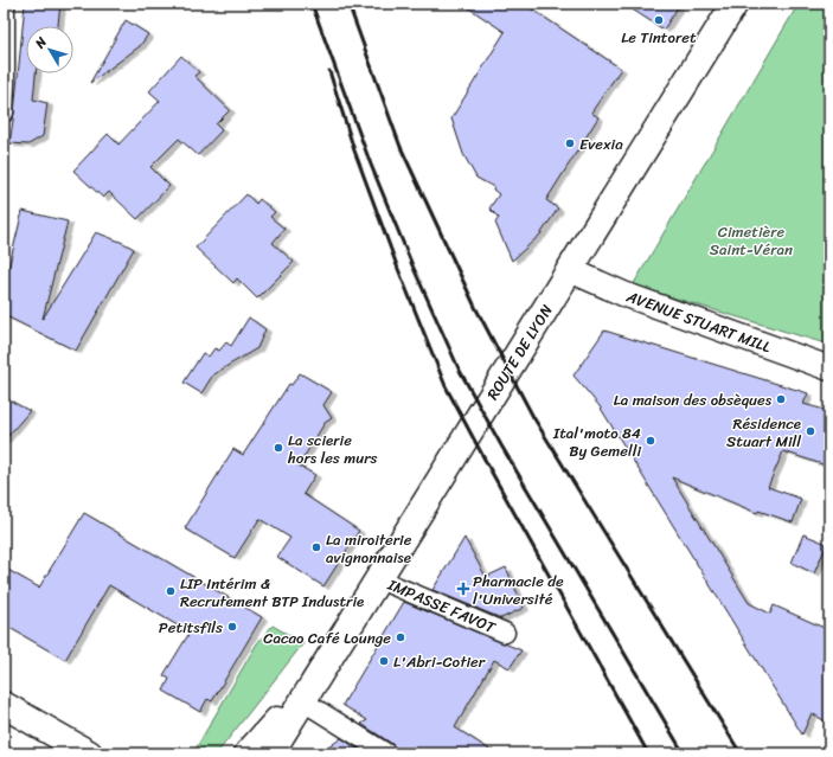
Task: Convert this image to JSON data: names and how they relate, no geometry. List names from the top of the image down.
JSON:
{
  "streets": {
    "main road": ["ROUTE DE LYON"],
    "street": ["AVENUE STUART MILL", "IMPASSE FAVOT"]
  },
  "crossings": [
    ["AVENUE STUART MILL", "ROUTE DE LYON"],
    ["ROUTE DE LYON", "IMPASSE FAVOT"]
  ],
  "parks": ["Cimetière Saint-Véran"],
  "places": {
    "other": [
      "Le Tintoret",
      "Evexia",
      "La maison des obsèques",
      "Résidence Stuart Mill",
      "Ital'moto 84 By Gemelli",
      "La scierie hors les murs",
      "La miroiterie avignonnaise",
      "LIP Intérim & Recrutement BTP Industrie",
      "Petitsfils",
      "Cacao Café Lounge",
      "L'Abri-Cotier"
    ],
    "health": ["Pharmacie de l'Université"]
  },
  "north": "top left"
}
